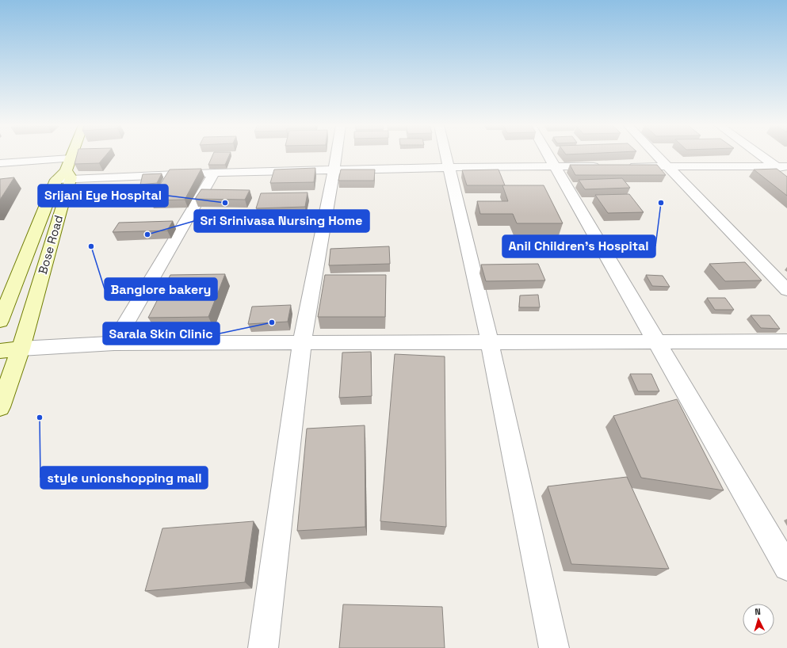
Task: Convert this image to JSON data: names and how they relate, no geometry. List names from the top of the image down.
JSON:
{
  "streets": {
    "main road": ["Bose Road"]
  },
  "places": [
    "Srijani Eye Hospital",
    "Anil Children's Hospital",
    "Sri Srinivasa Nursing Home",
    "Banglore bakery",
    "Sarala Skin Clinic",
    "style unionshopping mall"
  ],
  "north": "top"
}
